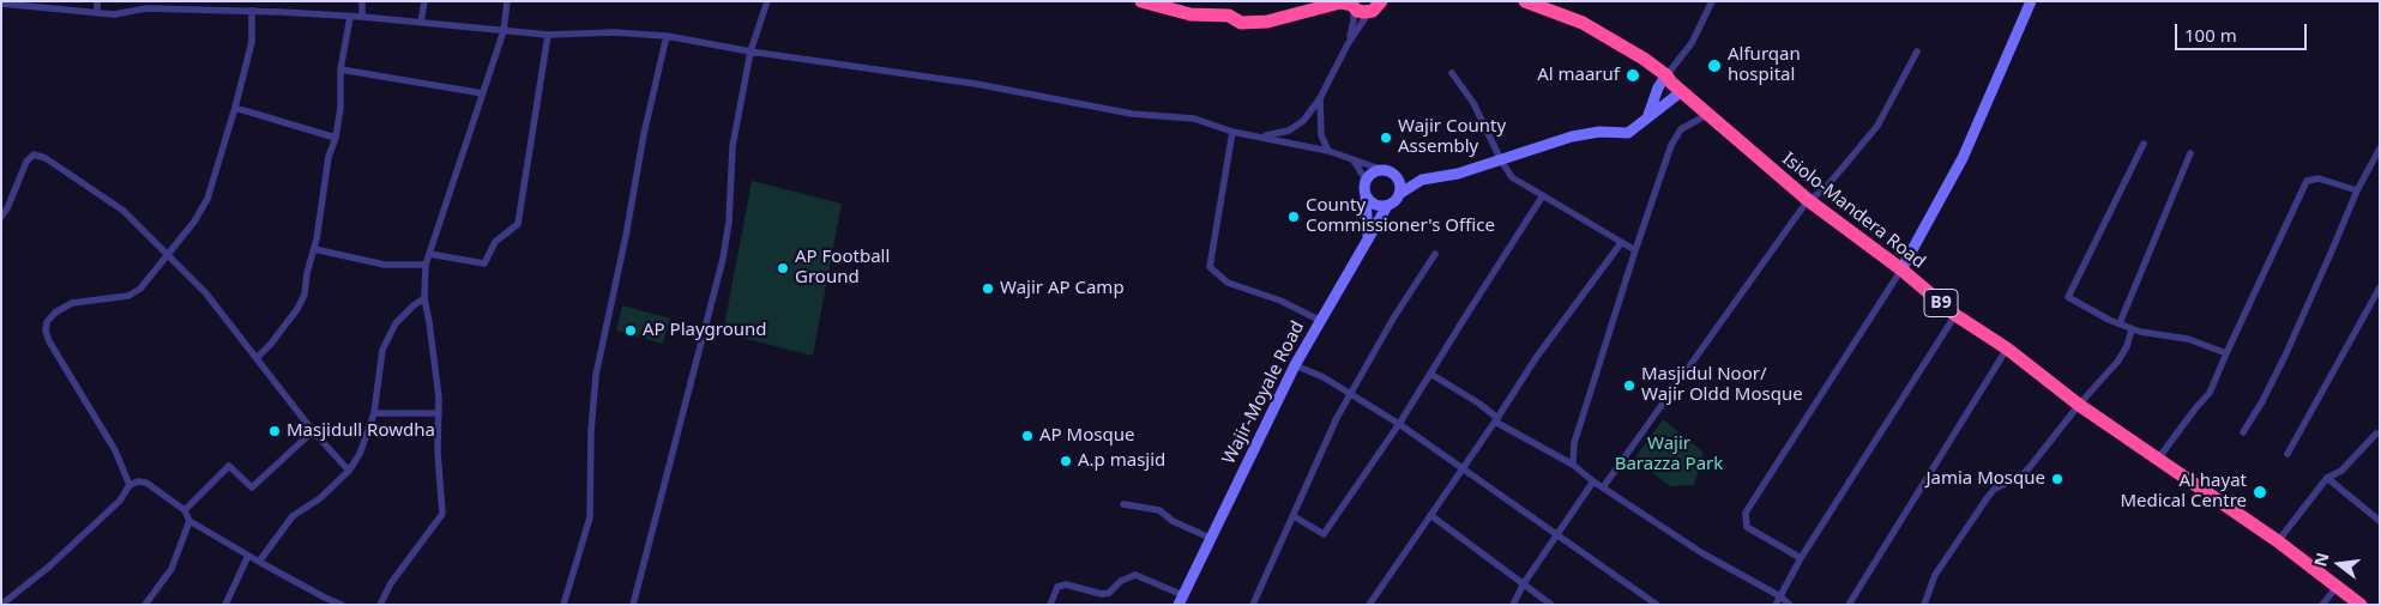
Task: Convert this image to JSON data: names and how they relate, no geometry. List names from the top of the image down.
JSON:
{
  "streets": {
    "highway": ["Isiolo-Mandera Road", "B9"],
    "main road": ["Wajir-Moyale Road"]
  },
  "parks": ["Wajir Barazza Park"],
  "places": [
    "Alfurqan hospital",
    "Al maaruf",
    "Wajir County Assembly",
    "County Commissioner's Office",
    "AP Football Ground",
    "Wajir AP Camp",
    "AP Playground",
    "Masjidul Noor/ Wajir Oldd Mosque",
    "Masjidull Rowdha",
    "AP Mosque",
    "A.p masjid",
    "Jamia Mosque",
    "Al hayat Medical Centre"
  ],
  "scale_bar": "100 m",
  "north": "left"
}
